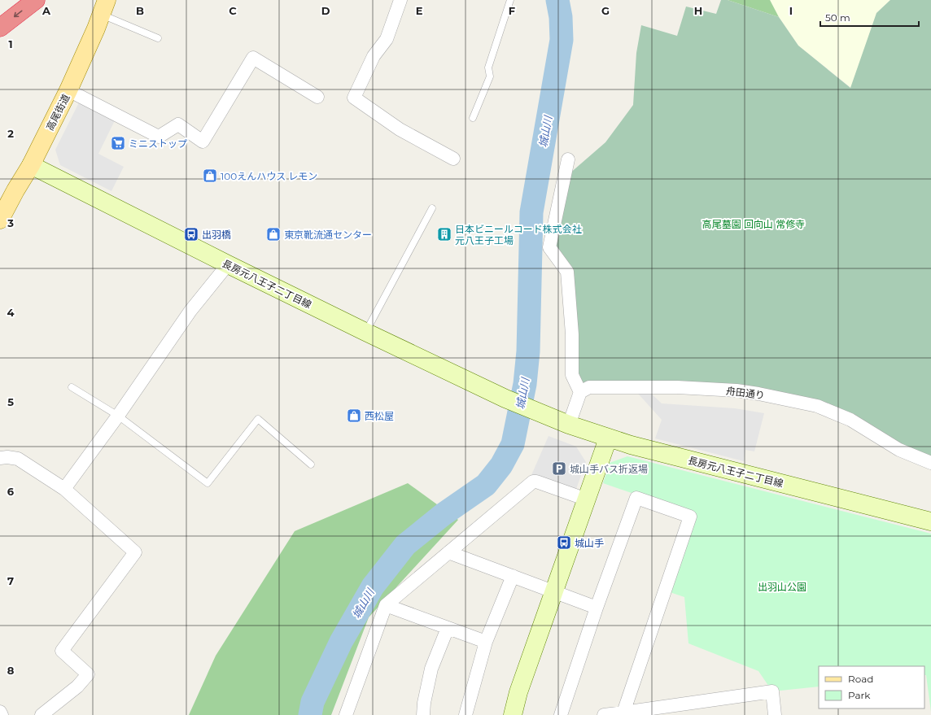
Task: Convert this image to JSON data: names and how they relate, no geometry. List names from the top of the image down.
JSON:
{
  "streets": {
    "main road": ["高尾街道"],
    "street": ["長房元八王子二丁目線", "舟田通り"]
  },
  "crossings": [
    ["高尾街道", "長房元八王子二丁目線"]
  ],
  "water": ["城山川"],
  "parks": ["高尾墓園 回向山 常修寺", "出羽山公園"],
  "places": {
    "supermarket": ["ミニストップ"],
    "shop": ["100えんハウス レモン", "東京靴流通センター", "西松屋"],
    "bus stop": ["出羽橋", "城山手"],
    "building": ["日本ビニールコード株式会社 元八王子工場"],
    "parking": ["城山手バス折返場"]
  },
  "legend": ["Road", "Park"],
  "scale_bar": "50 m",
  "grid": {
    "columns": [
      "A",
      "B",
      "C",
      "D",
      "E",
      "F",
      "G",
      "H",
      "I"
    ],
    "rows": [
      "1",
      "2",
      "3",
      "4",
      "5",
      "6",
      "7",
      "8"
    ]
  }
}
